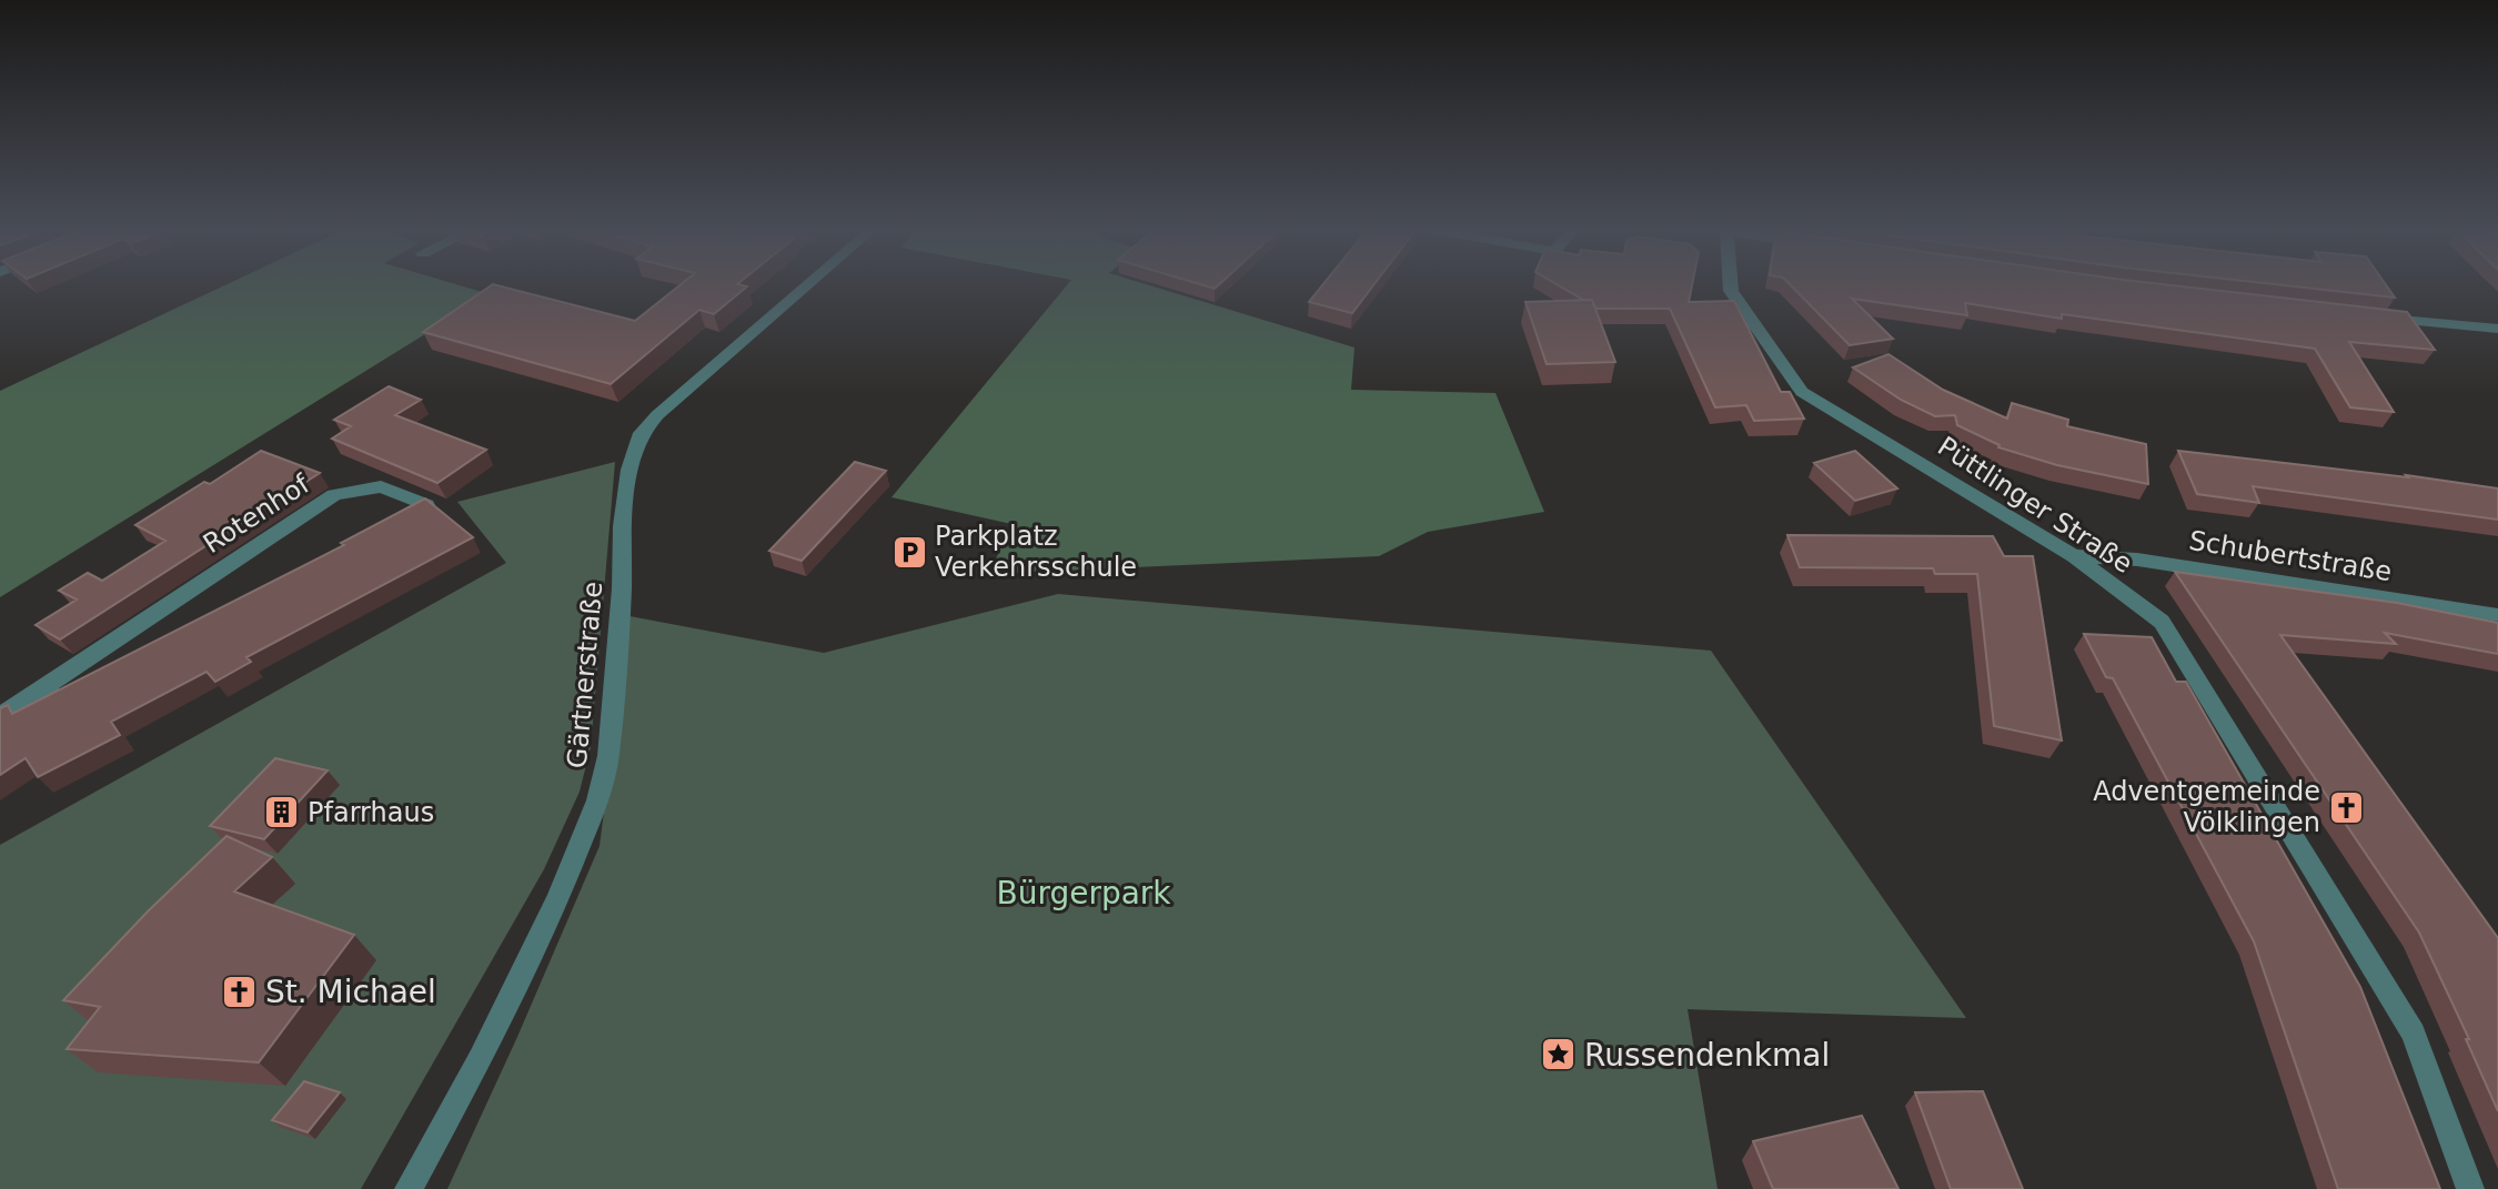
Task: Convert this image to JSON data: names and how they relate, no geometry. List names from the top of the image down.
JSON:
{
  "streets": {
    "street": [
      "Püttlinger Straße",
      "Rotenhof",
      "Schubertstraße",
      "Gärtnerstraße"
    ]
  },
  "crossings": [
    ["Püttlinger Straße", "Schubertstraße"]
  ],
  "parks": ["Bürgerpark"],
  "places": {
    "parking": ["Parkplatz Verkehrsschule"],
    "church": ["Adventgemeinde Völklingen", "St. Michael"],
    "building": ["Pfarrhaus"],
    "place": ["Russendenkmal"]
  }
}
